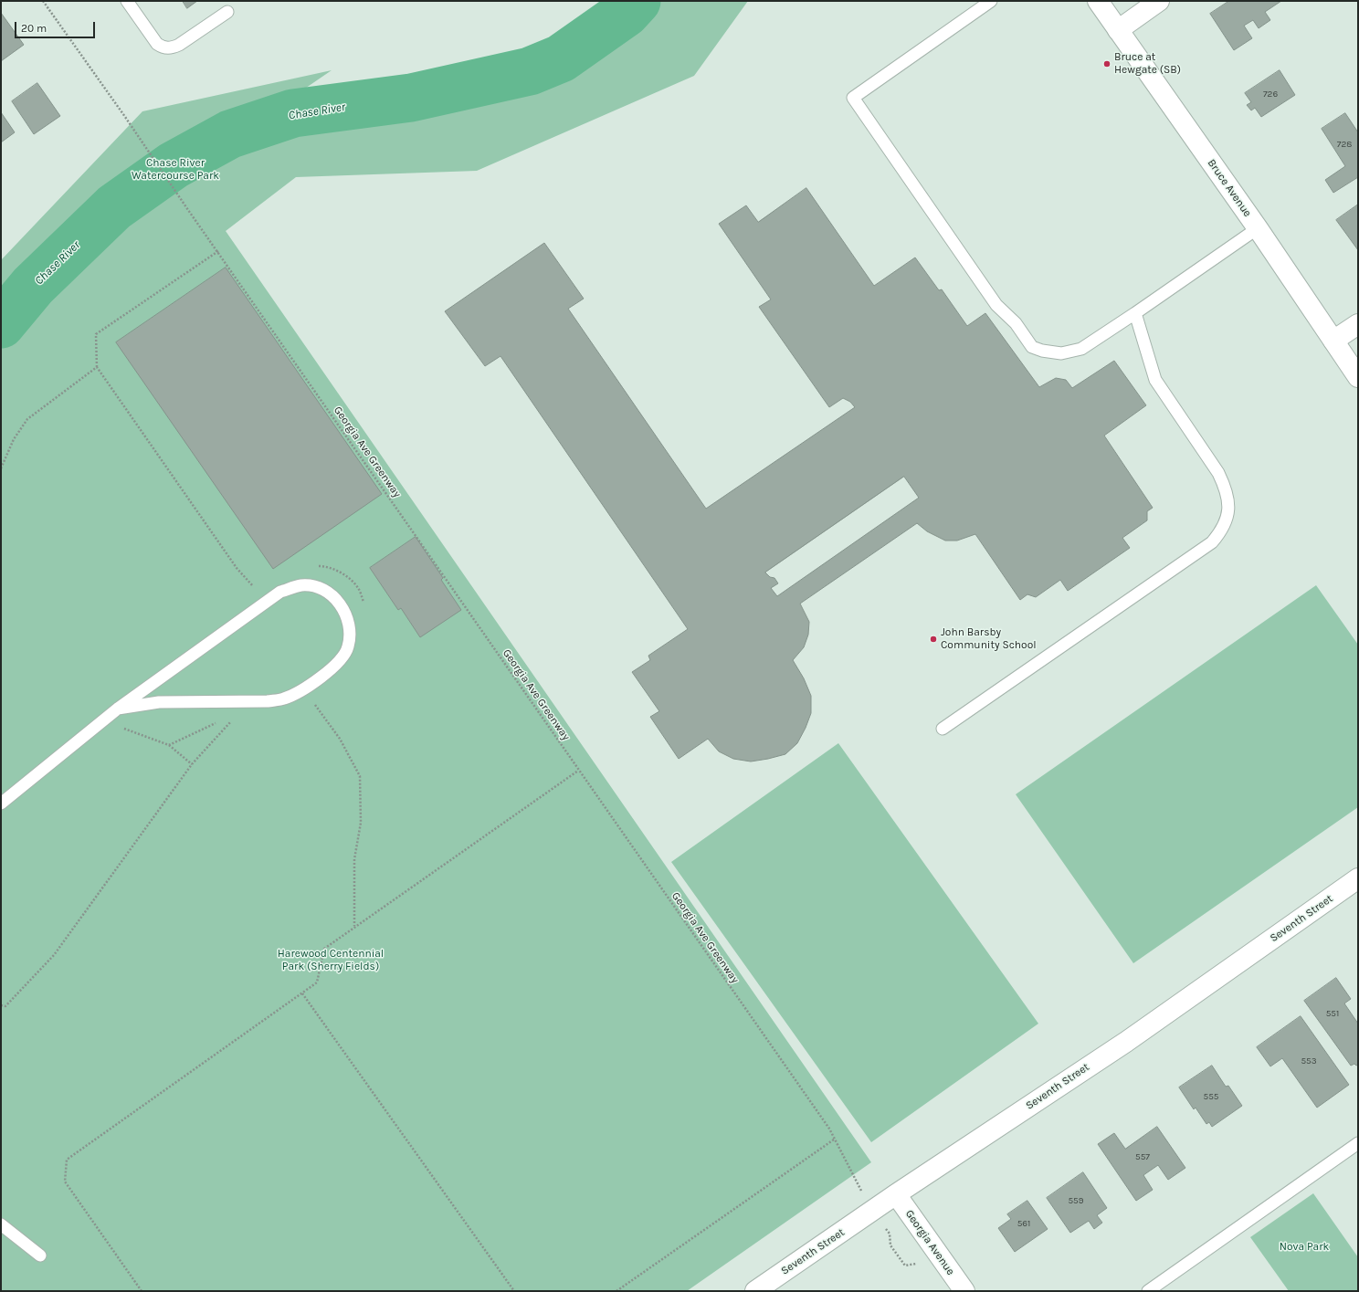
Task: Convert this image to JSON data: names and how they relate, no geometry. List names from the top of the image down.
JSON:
{
  "streets": {
    "street": ["Bruce Avenue", "Seventh Street", "Georgia Avenue"],
    "path": ["Georgia Ave Greenway"]
  },
  "crossings": [
    ["Seventh Street", "Georgia Avenue"]
  ],
  "water": ["Chase River"],
  "parks": ["Chase River Watercourse Park", "Harewood Centennial Park (Sherry Fields)", "Nova Park"],
  "places": ["Bruce at Hewgate (SB)", "John Barsby Community School"],
  "house_numbers": [
    "726",
    "728",
    "551",
    "553",
    "555",
    "557",
    "559",
    "561"
  ],
  "scale_bar": "20 m"
}
